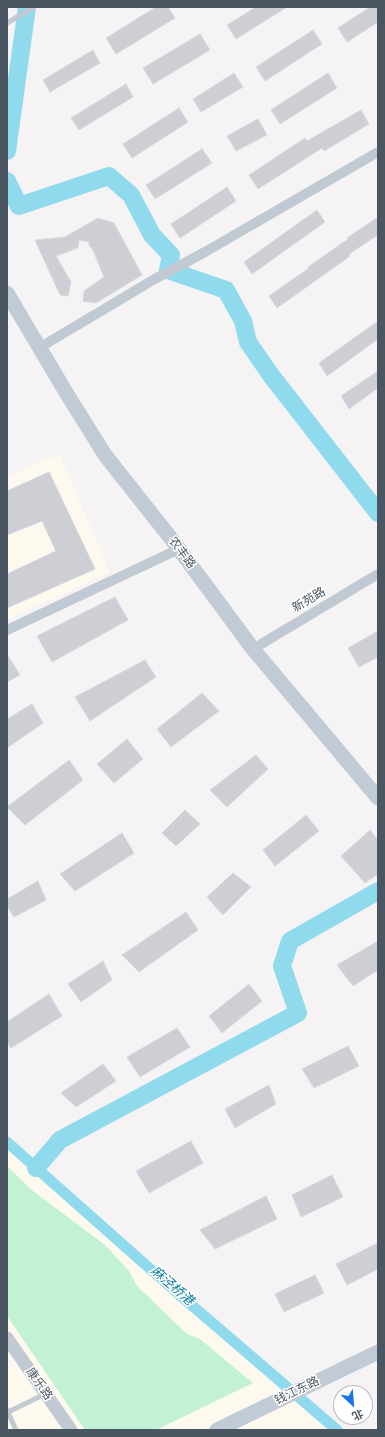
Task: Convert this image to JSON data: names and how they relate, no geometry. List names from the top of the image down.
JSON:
{
  "streets": {
    "main road": ["农丰路", "钱江东路"],
    "street": ["新苑路", "康乐路"]
  },
  "crossings": [
    ["农丰路", "新苑路"]
  ],
  "water": ["麻泾桥港"],
  "north": "bottom right"
}
